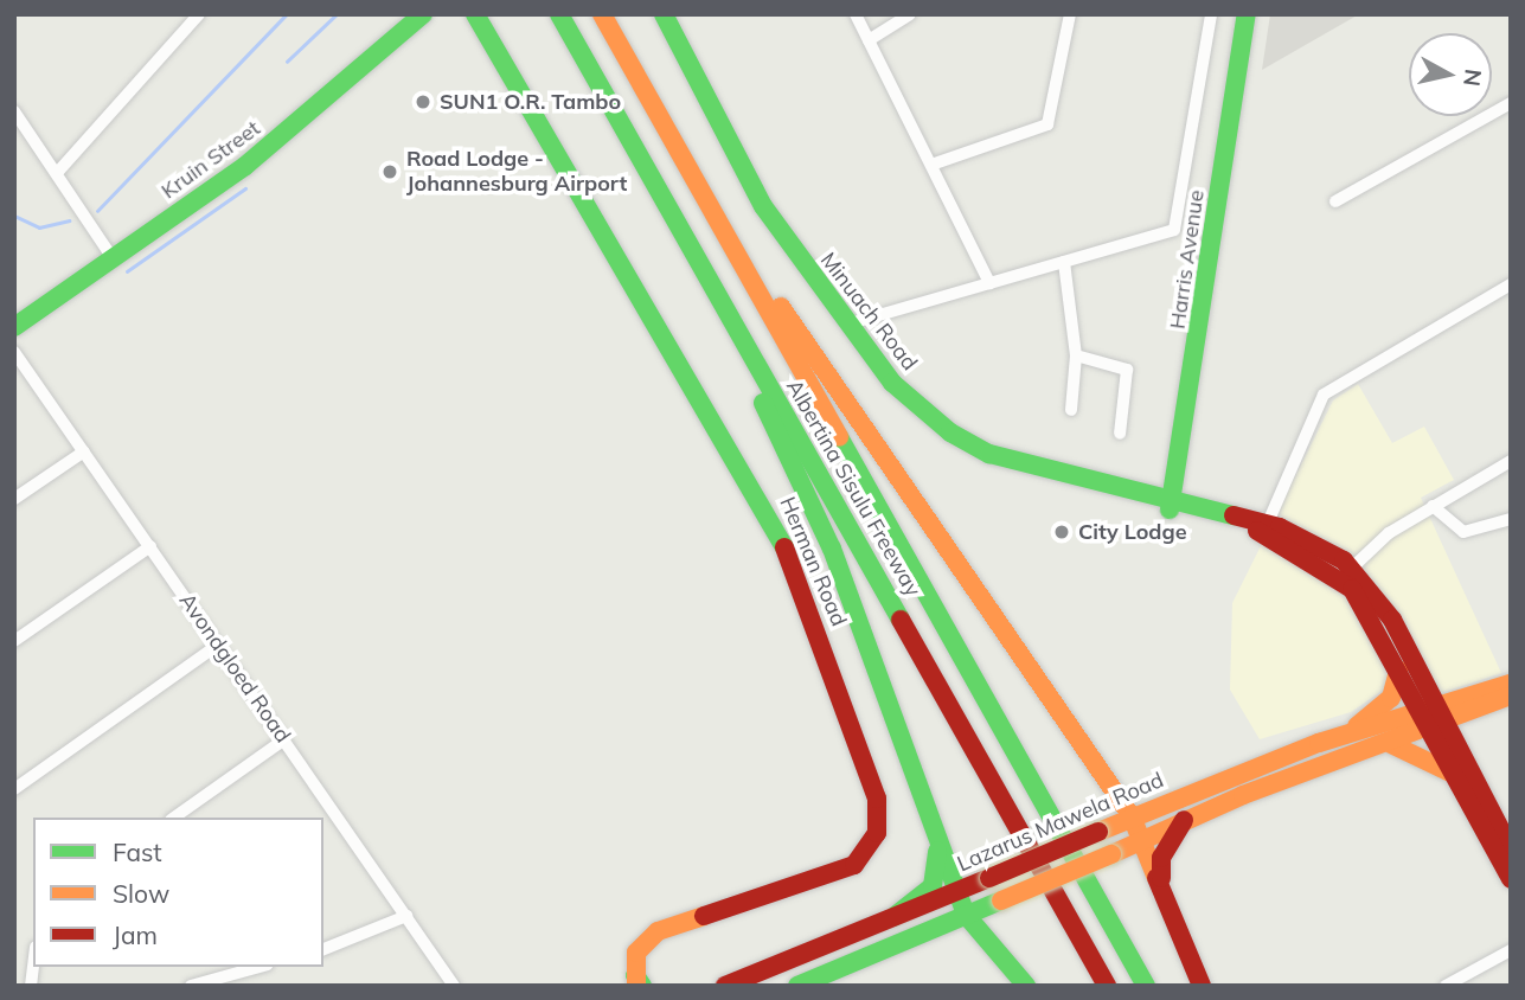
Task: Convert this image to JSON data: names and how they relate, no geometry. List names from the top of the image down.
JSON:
{
  "streets": {
    "main road": [
      "Kruin Street",
      "Harris Avenue",
      "Minuach Road",
      "Albertina Sisulu Freeway",
      "Herman Road",
      "Lazarus Mawela Road"
    ],
    "street": ["Avondgloed Road"]
  },
  "crossings": [
    ["Harris Avenue", "Minuach Road"]
  ],
  "places": ["SUN1 O.R. Tambo", "Road Lodge - Johannesburg Airport", "City Lodge"],
  "legend": ["Fast", "Slow", "Jam"],
  "north": "right"
}
